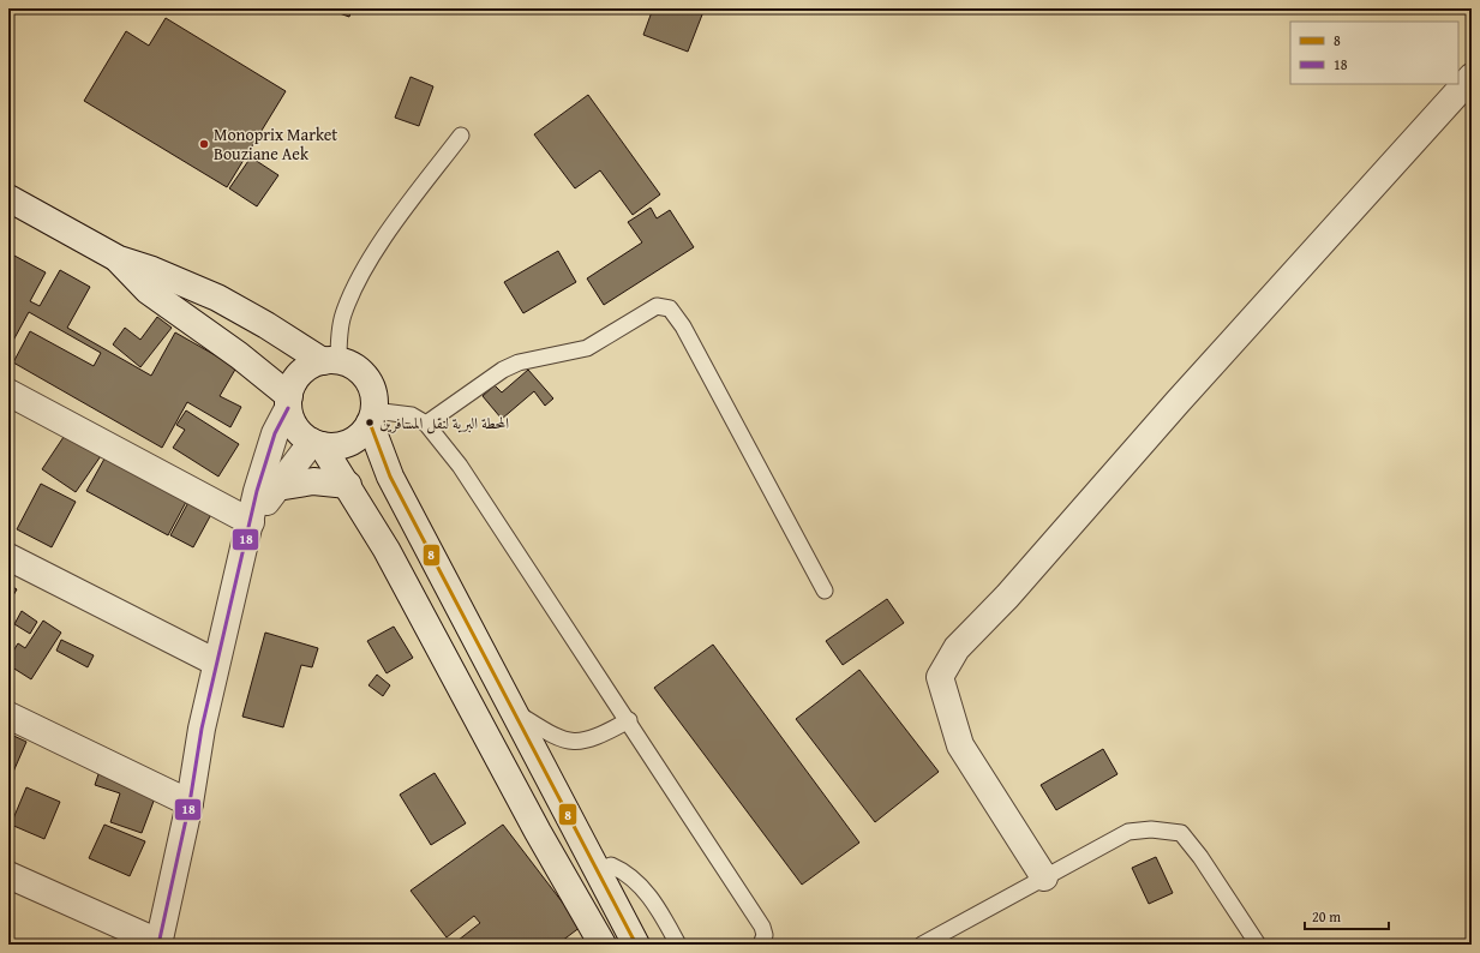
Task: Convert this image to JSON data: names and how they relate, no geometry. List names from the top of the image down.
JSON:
{
  "places": ["Monoprix Market Bouziane Aek", "المحطة البرية لنقل المسافرين"],
  "lines": ["transit line 18", "transit line 8"],
  "legend": ["8", "18"],
  "scale_bar": "20 m"
}
